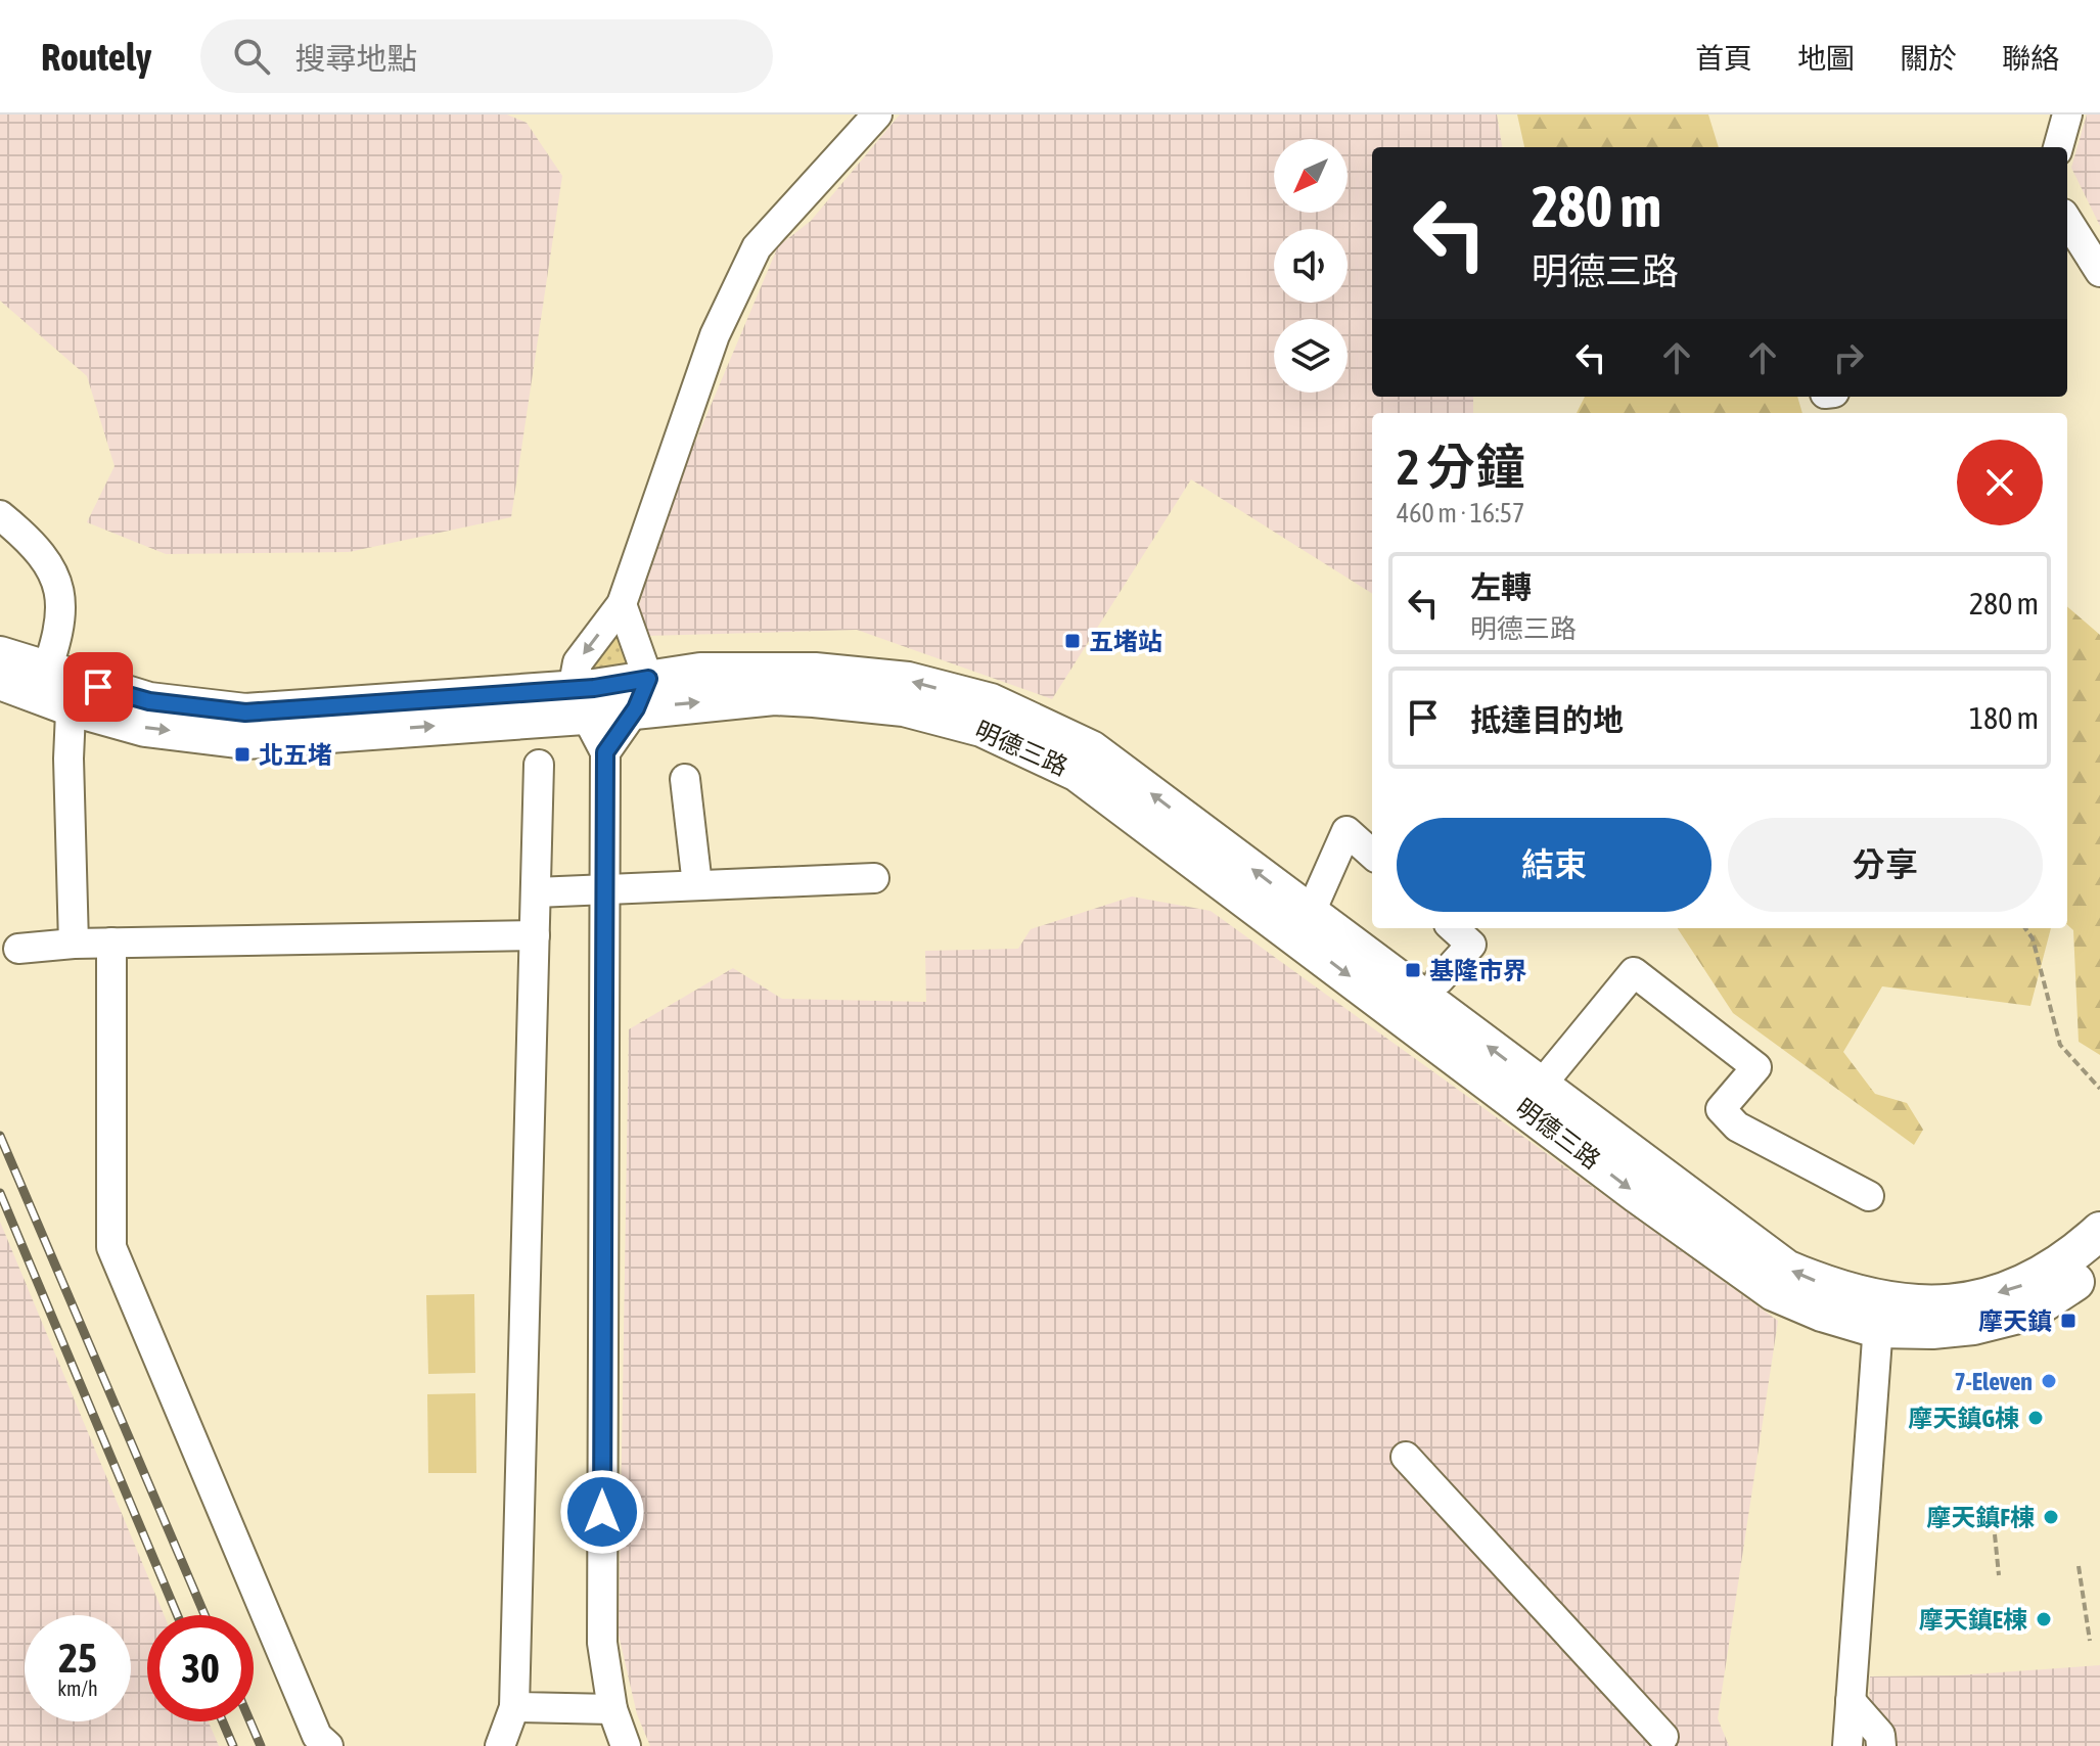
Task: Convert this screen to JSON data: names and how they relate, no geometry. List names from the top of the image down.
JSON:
{
  "streets": {
    "main road": ["明德三路"]
  },
  "places": {
    "transit": [
      "五堵站",
      "北五堵",
      "基隆市界",
      "摩天鎮"
    ],
    "other": [
      "7-Eleven",
      "摩天鎮G棟",
      "摩天鎮F棟",
      "摩天鎮E棟"
    ]
  },
  "north": "bottom left",
  "page": {
    "header": "Routely",
    "search": "搜尋地點",
    "nav": [
      "首頁",
      "地圖",
      "關於",
      "聯絡"
    ],
    "turn": ["280 m", "明德三路"],
    "heading": ["2 分鐘", "460 m · 16:57"],
    "list": [
      {
        "name": "左轉",
        "note": "明德三路",
        "value": "280 m"
      },
      {
        "name": "抵達目的地",
        "value": "180 m"
      }
    ],
    "buttons": ["結束", "分享"],
    "speed": "25 km/h",
    "limit": "30"
  }
}
